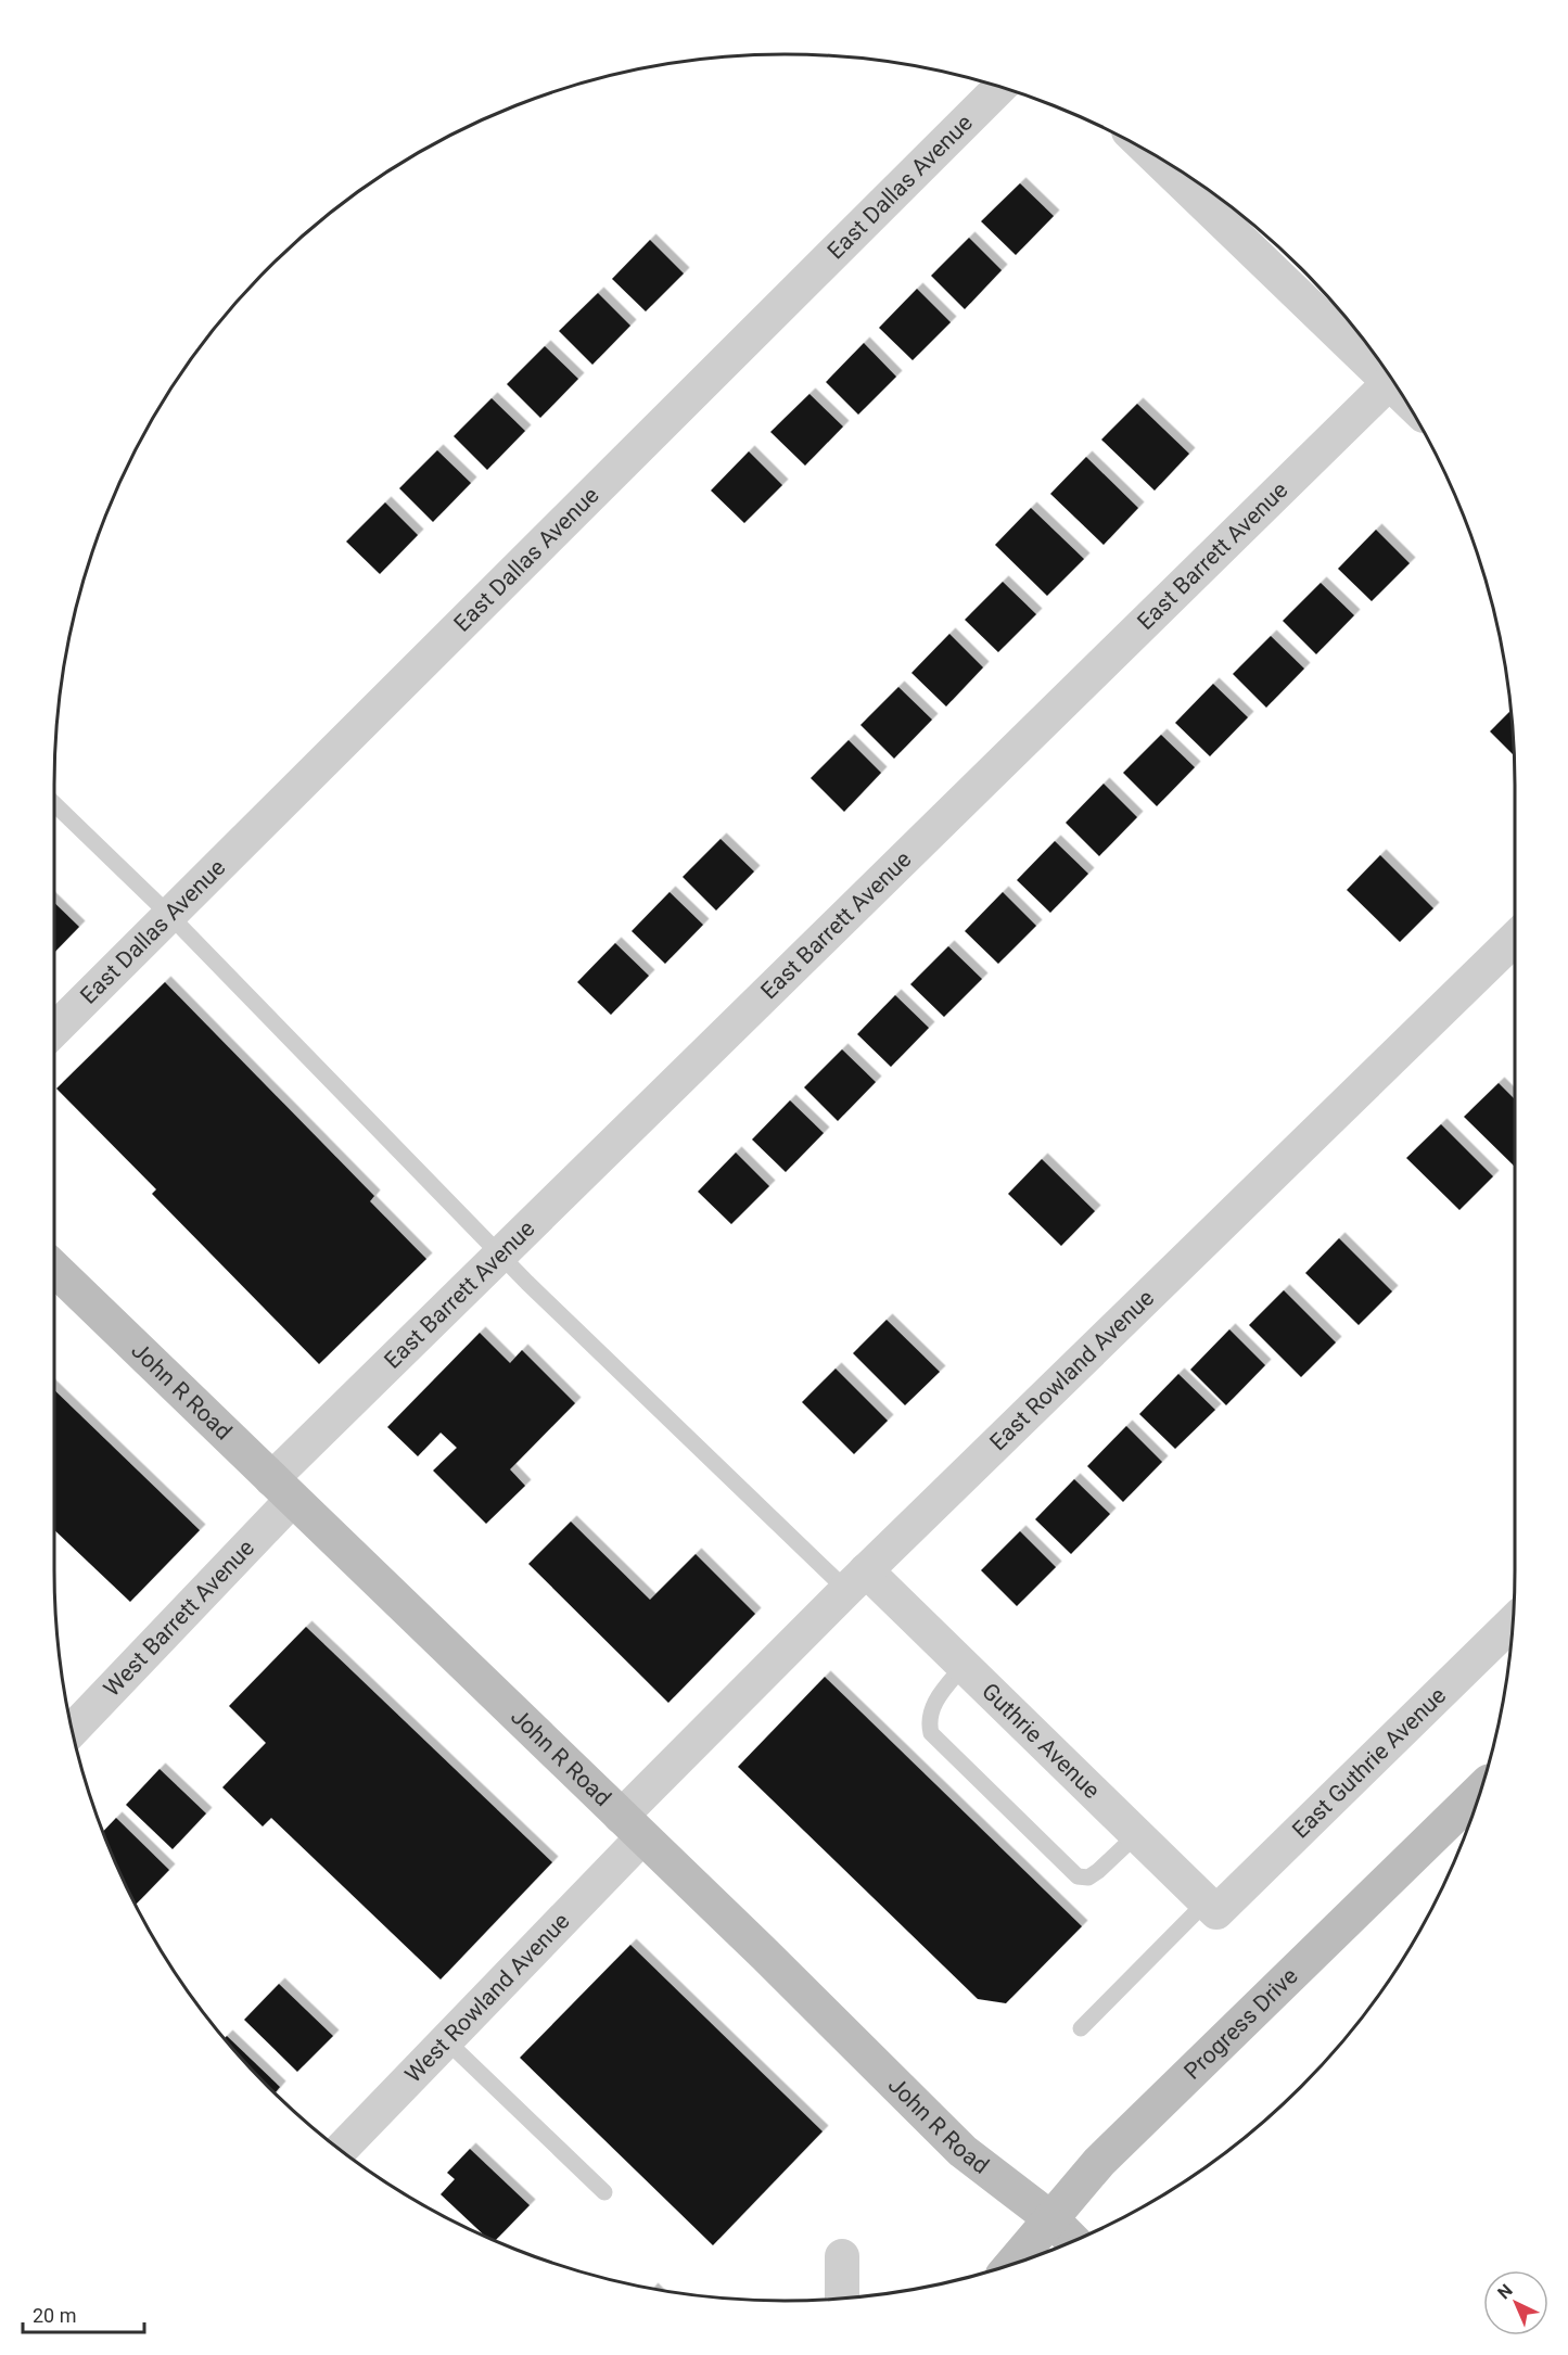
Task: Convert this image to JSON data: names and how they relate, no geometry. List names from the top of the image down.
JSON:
{
  "streets": {
    "main road": ["John R Road", "Progress Drive"],
    "street": [
      "East Dallas Avenue",
      "East Barrett Avenue",
      "East Rowland Avenue",
      "West Barrett Avenue",
      "Guthrie Avenue",
      "East Guthrie Avenue",
      "West Rowland Avenue"
    ]
  },
  "crossings": [
    ["East Barrett Avenue", "John R Road"],
    ["East Barrett Avenue", "West Barrett Avenue"],
    ["East Rowland Avenue", "John R Road"],
    ["East Rowland Avenue", "Guthrie Avenue"],
    ["East Rowland Avenue", "West Rowland Avenue"],
    ["John R Road", "West Barrett Avenue"],
    ["John R Road", "West Rowland Avenue"],
    ["John R Road", "Progress Drive"],
    ["Guthrie Avenue", "East Guthrie Avenue"]
  ],
  "scale_bar": "20 m",
  "north": "top left"
}
